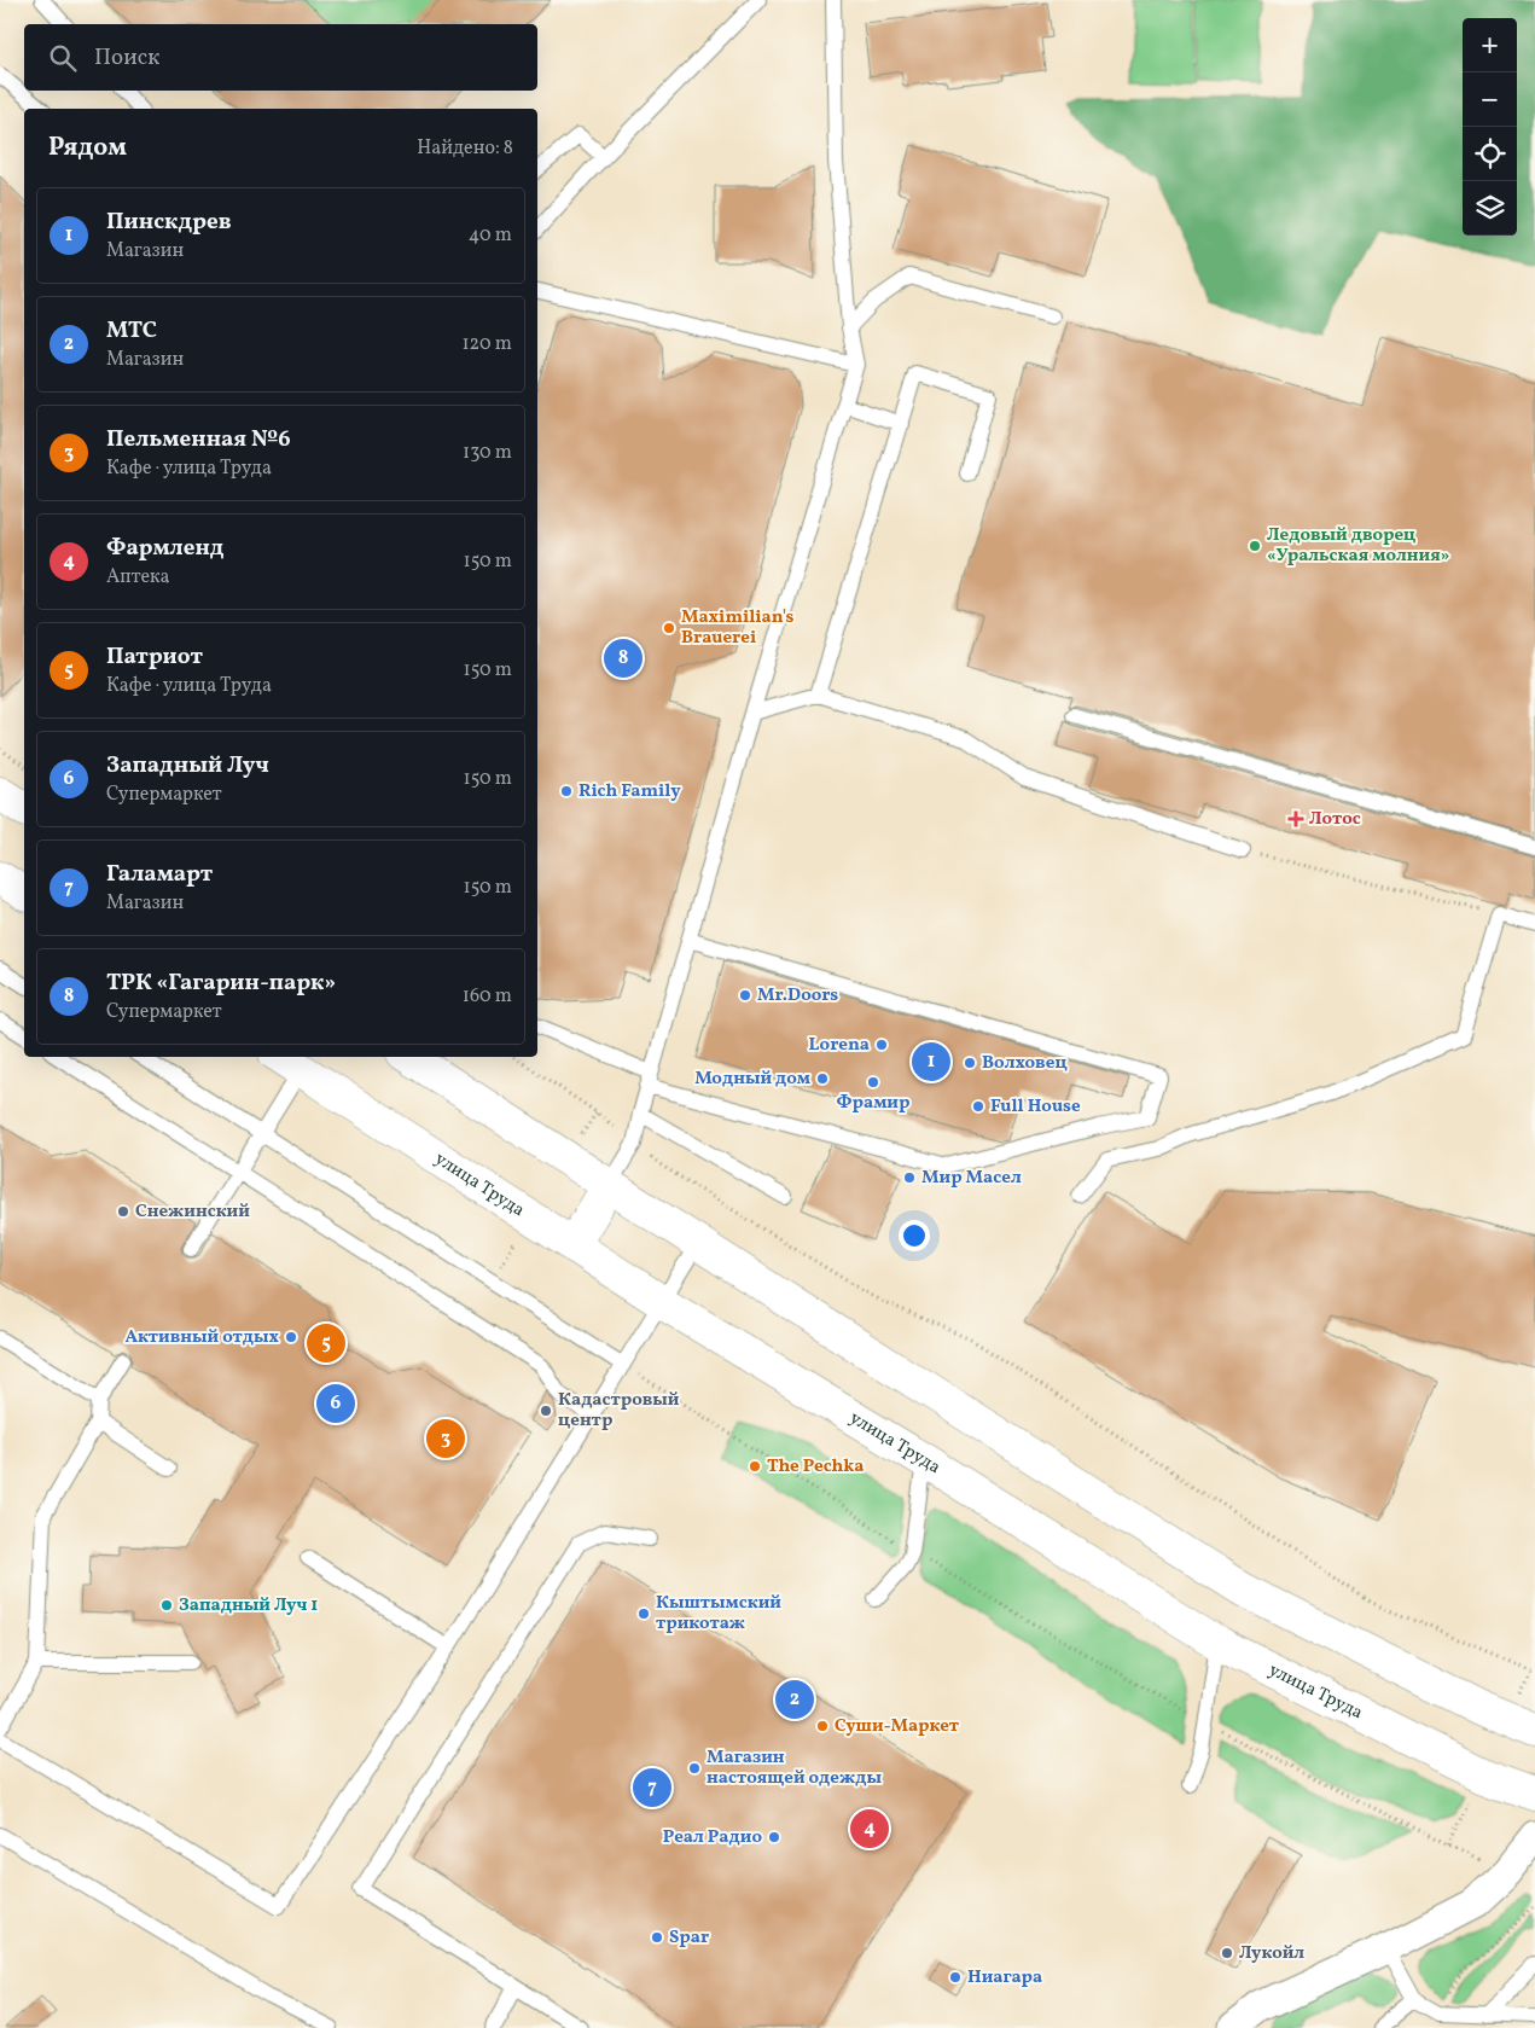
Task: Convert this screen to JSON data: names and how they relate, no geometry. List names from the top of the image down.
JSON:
{
  "streets": {
    "main road": ["улица Труда"]
  },
  "places": {
    "other": [
      "Ледовый дворец «Уральская молния»",
      "Maximilian's Brauerei",
      "Rich Family",
      "Mr.Doors",
      "Lorena",
      "Волховец",
      "Модный дом",
      "Фрамир",
      "Full House",
      "Мир Масел",
      "Снежинский",
      "Активный отдых",
      "Кадастровый центр",
      "The Pechka",
      "Западный Луч 1",
      "Кыштымский трикотаж",
      "Суши-Маркет",
      "Магазин настоящей одежды",
      "Реал Радио",
      "Spar",
      "Лукойл",
      "Ниагара"
    ],
    "health": ["Лотос"]
  },
  "page": {
    "map_buttons": ["+", "−"],
    "search": "Поиск",
    "heading": ["Рядом", "Найдено: 8"],
    "list": [
      {
        "mark": "1",
        "name": "Пинскдрев",
        "note": "Магазин",
        "value": "40 m"
      },
      {
        "mark": "2",
        "name": "МТС",
        "note": "Магазин",
        "value": "120 m"
      },
      {
        "mark": "3",
        "name": "Пельменная №6",
        "note": "Кафе · улица Труда",
        "value": "130 m"
      },
      {
        "mark": "4",
        "name": "Фармленд",
        "note": "Аптека",
        "value": "150 m"
      },
      {
        "mark": "5",
        "name": "Патриот",
        "note": "Кафе · улица Труда",
        "value": "150 m"
      },
      {
        "mark": "6",
        "name": "Западный Луч",
        "note": "Супермаркет",
        "value": "150 m"
      },
      {
        "mark": "7",
        "name": "Галамарт",
        "note": "Магазин",
        "value": "150 m"
      },
      {
        "mark": "8",
        "name": "ТРК «Гагарин-парк»",
        "note": "Супермаркет",
        "value": "160 m"
      }
    ],
    "pins": [
      "8",
      "1",
      "5",
      "6",
      "3",
      "2",
      "7",
      "4"
    ]
  }
}
